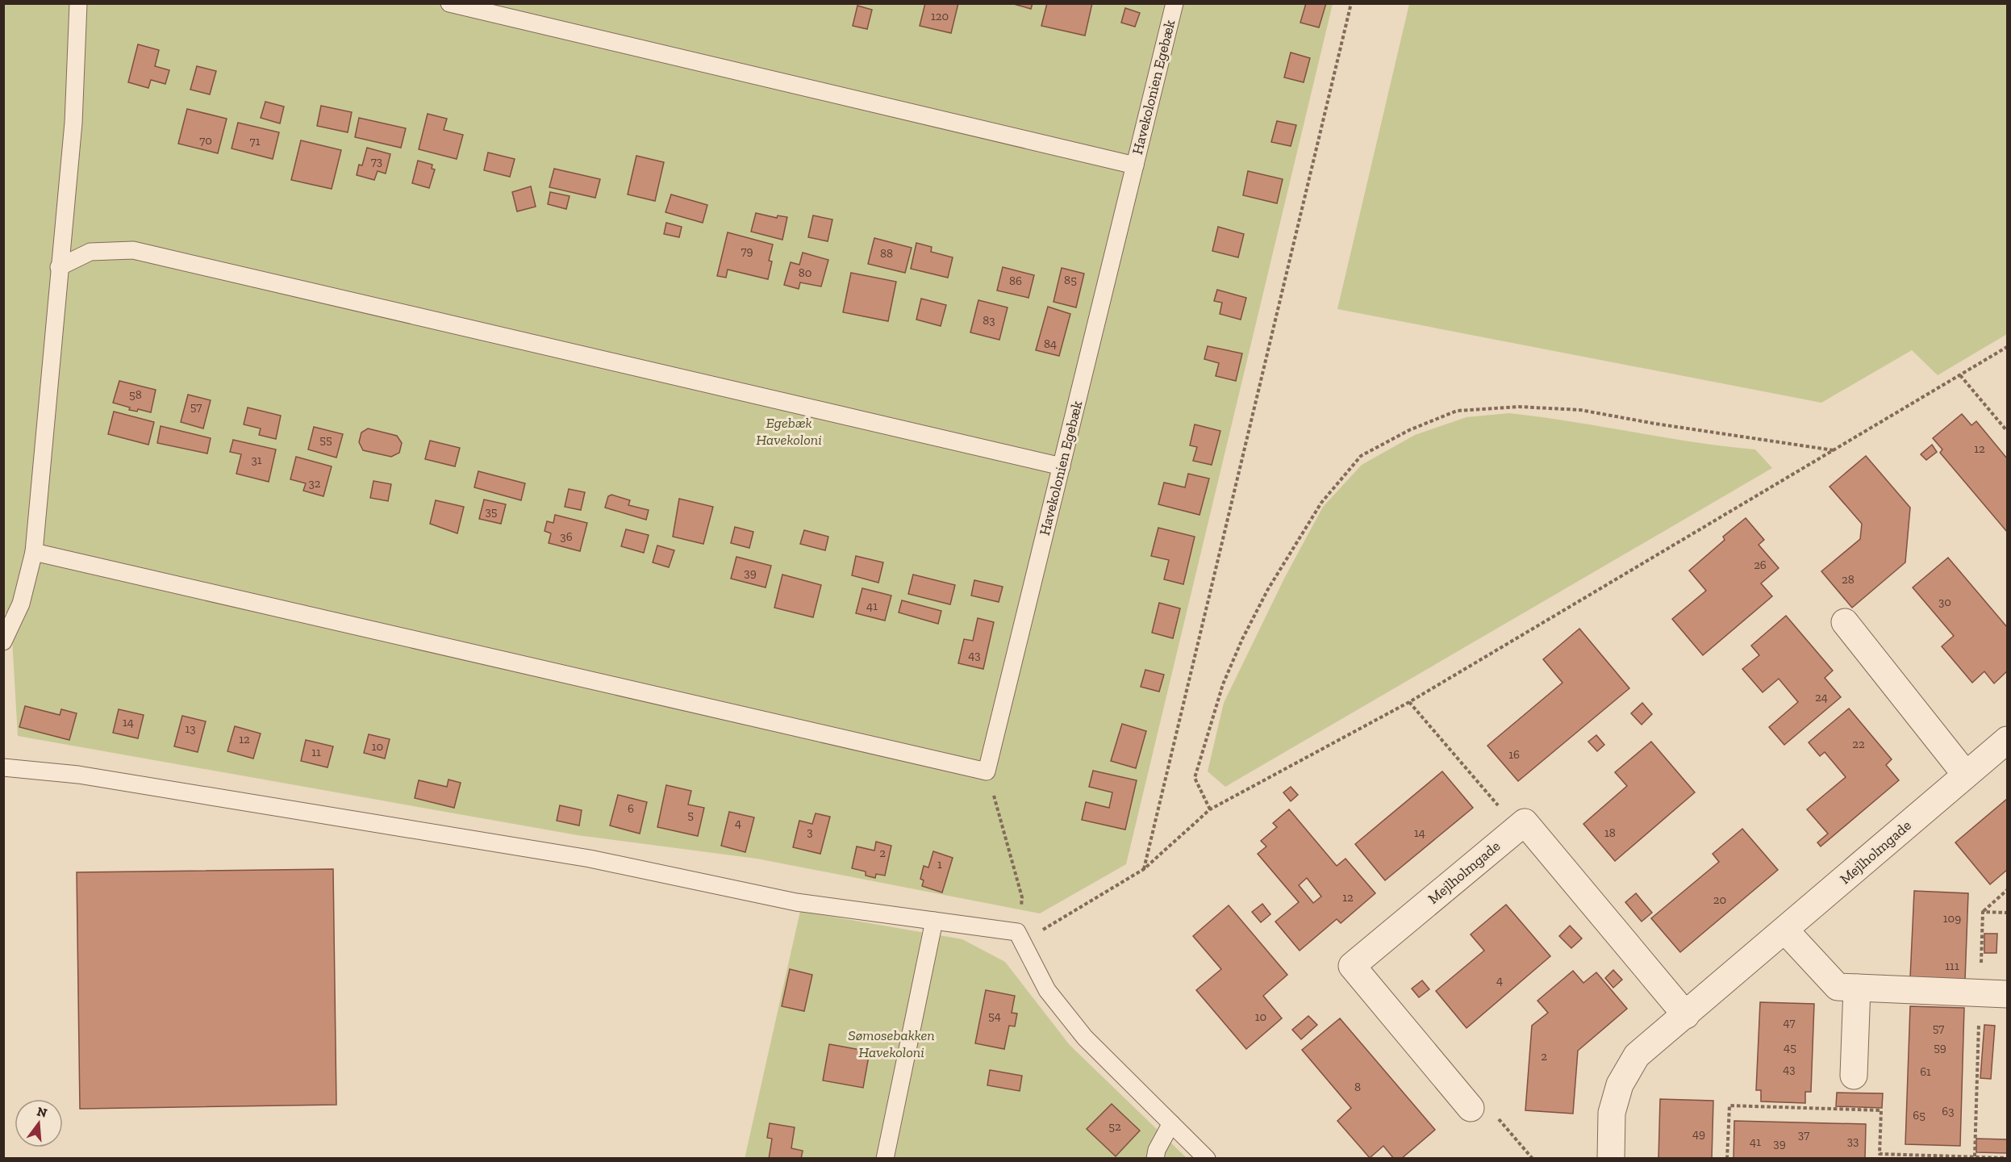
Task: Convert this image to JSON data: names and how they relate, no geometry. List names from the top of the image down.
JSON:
{
  "streets": {
    "street": ["Mejlholmgade"],
    "lane": ["Havekolonien Egebæk"]
  },
  "parks": ["Egebæk Havekoloni", "Sømosebakken Havekoloni"],
  "house_numbers": [
    "120",
    "70",
    "71",
    "73",
    "79",
    "88",
    "80",
    "85",
    "86",
    "83",
    "84",
    "58",
    "57",
    "55",
    "12",
    "31",
    "32",
    "35",
    "36",
    "26",
    "39",
    "28",
    "30",
    "41",
    "43",
    "24",
    "14",
    "13",
    "12",
    "22",
    "10",
    "11",
    "16",
    "6",
    "5",
    "4",
    "3",
    "14",
    "18",
    "2",
    "1",
    "12",
    "20",
    "109",
    "111",
    "4",
    "54",
    "10",
    "47",
    "57",
    "45",
    "59",
    "2",
    "43",
    "61",
    "8",
    "63",
    "65",
    "52",
    "49",
    "37",
    "33",
    "41",
    "39"
  ],
  "north": "top"
}
